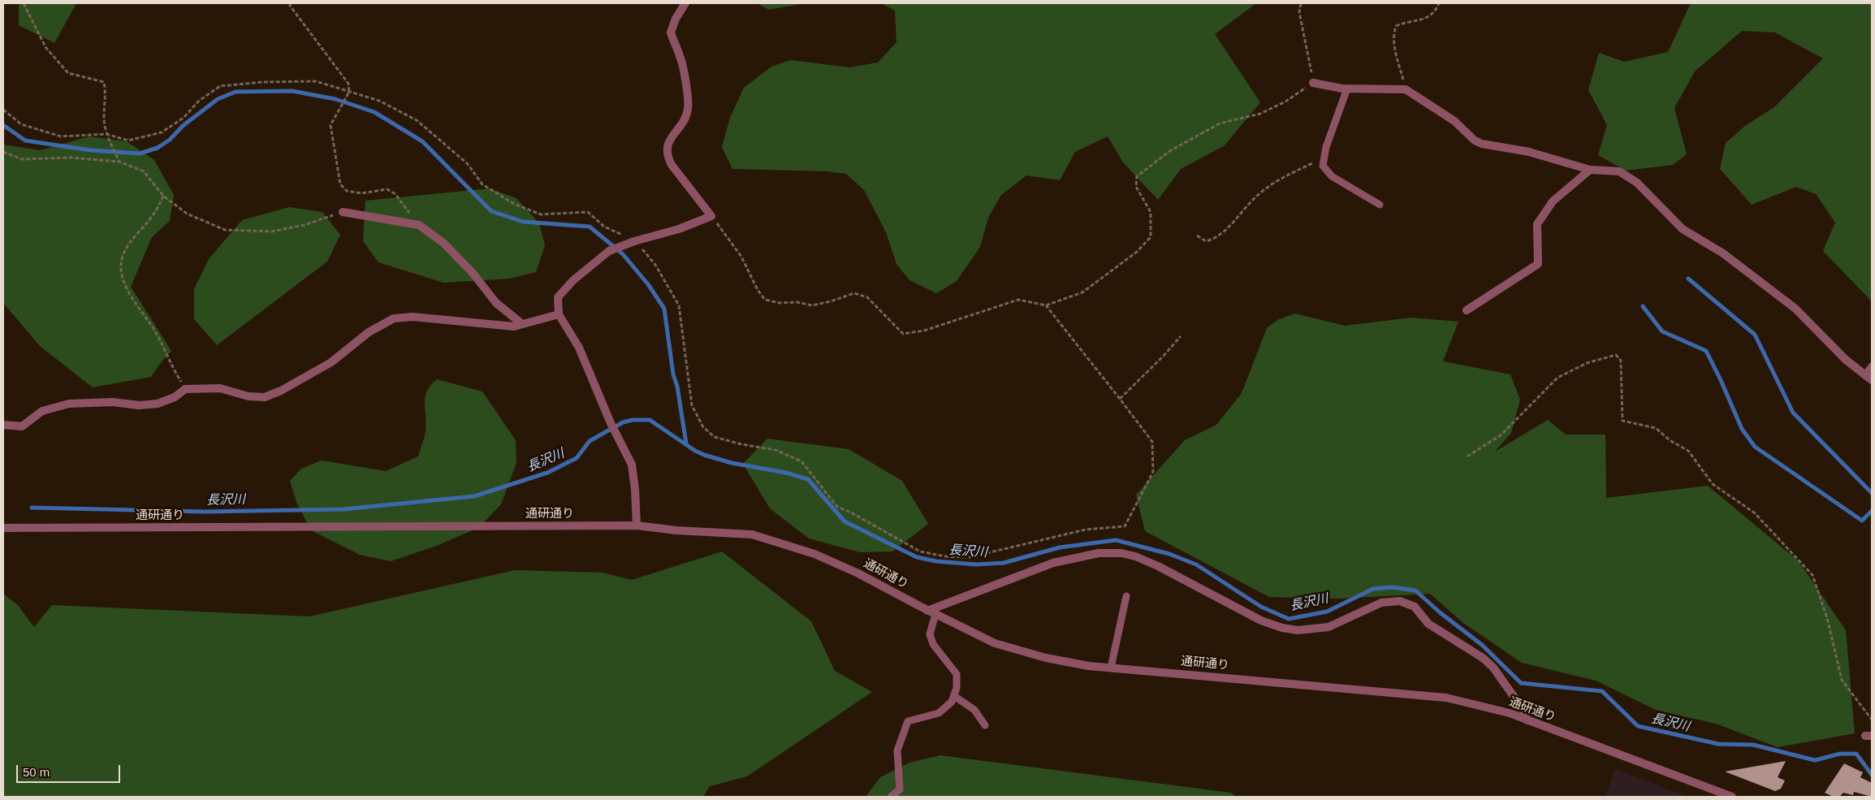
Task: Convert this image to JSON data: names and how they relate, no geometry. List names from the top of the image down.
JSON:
{
  "streets": {
    "street": ["通研通り"]
  },
  "water": ["長沢川"],
  "scale_bar": "50 m"
}
